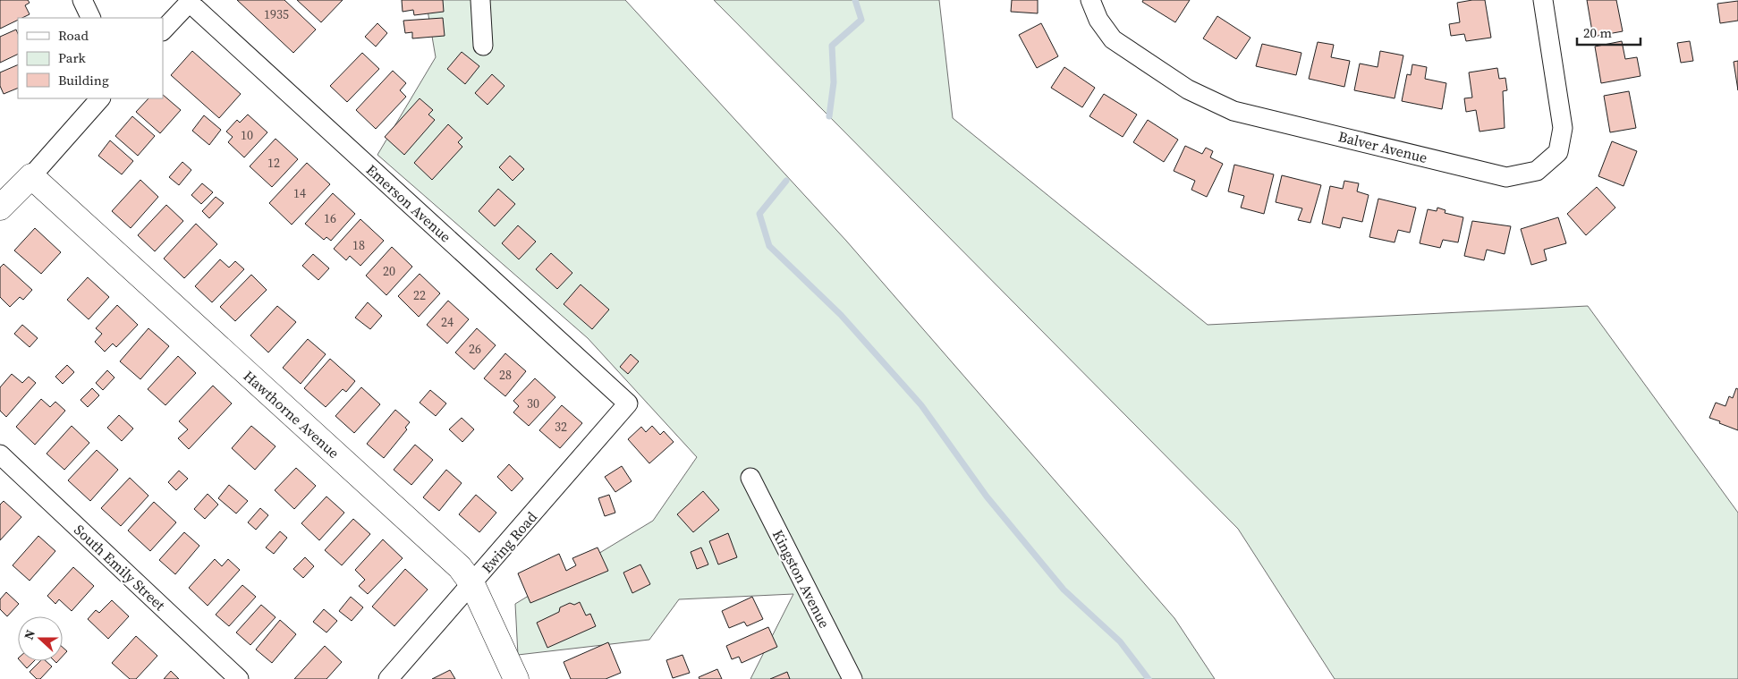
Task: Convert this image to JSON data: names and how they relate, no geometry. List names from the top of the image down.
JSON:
{
  "streets": {
    "street": [
      "Balver Avenue",
      "Emerson Avenue",
      "Hawthorne Avenue",
      "Ewing Road",
      "South Emily Street",
      "Kingston Avenue"
    ]
  },
  "crossings": [
    ["Emerson Avenue", "Ewing Road"],
    ["Hawthorne Avenue", "Ewing Road"]
  ],
  "house_numbers": [
    "1935",
    "10",
    "12",
    "14",
    "16",
    "18",
    "20",
    "22",
    "24",
    "26",
    "28",
    "30",
    "32"
  ],
  "legend": ["Road", "Park", "Building"],
  "scale_bar": "20 m",
  "north": "left"
}
